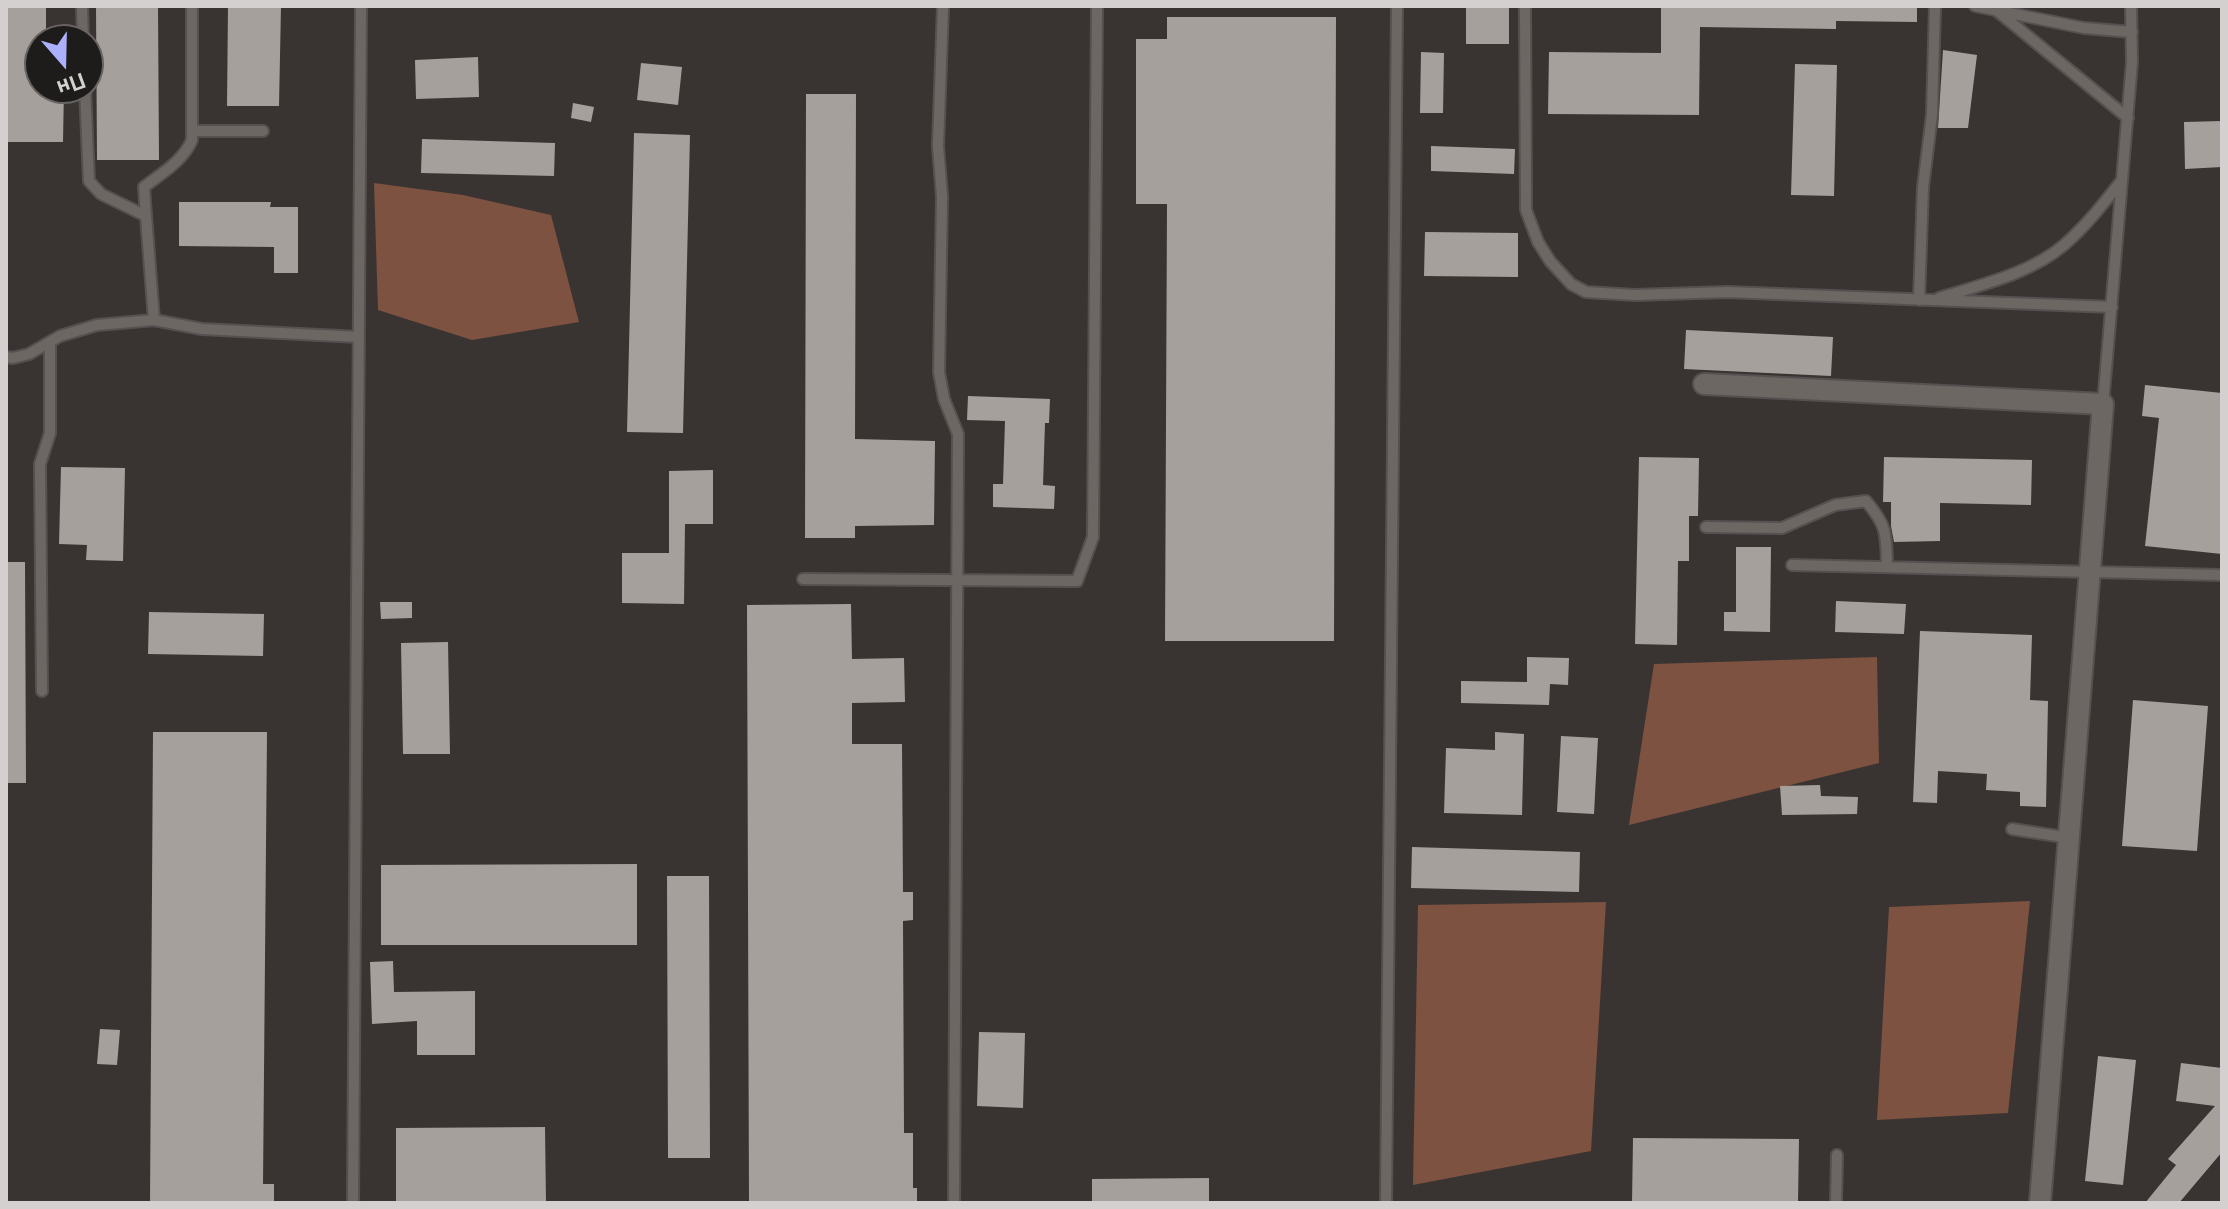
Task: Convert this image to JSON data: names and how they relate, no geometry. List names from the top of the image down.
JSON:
{
  "north": "bottom"
}
